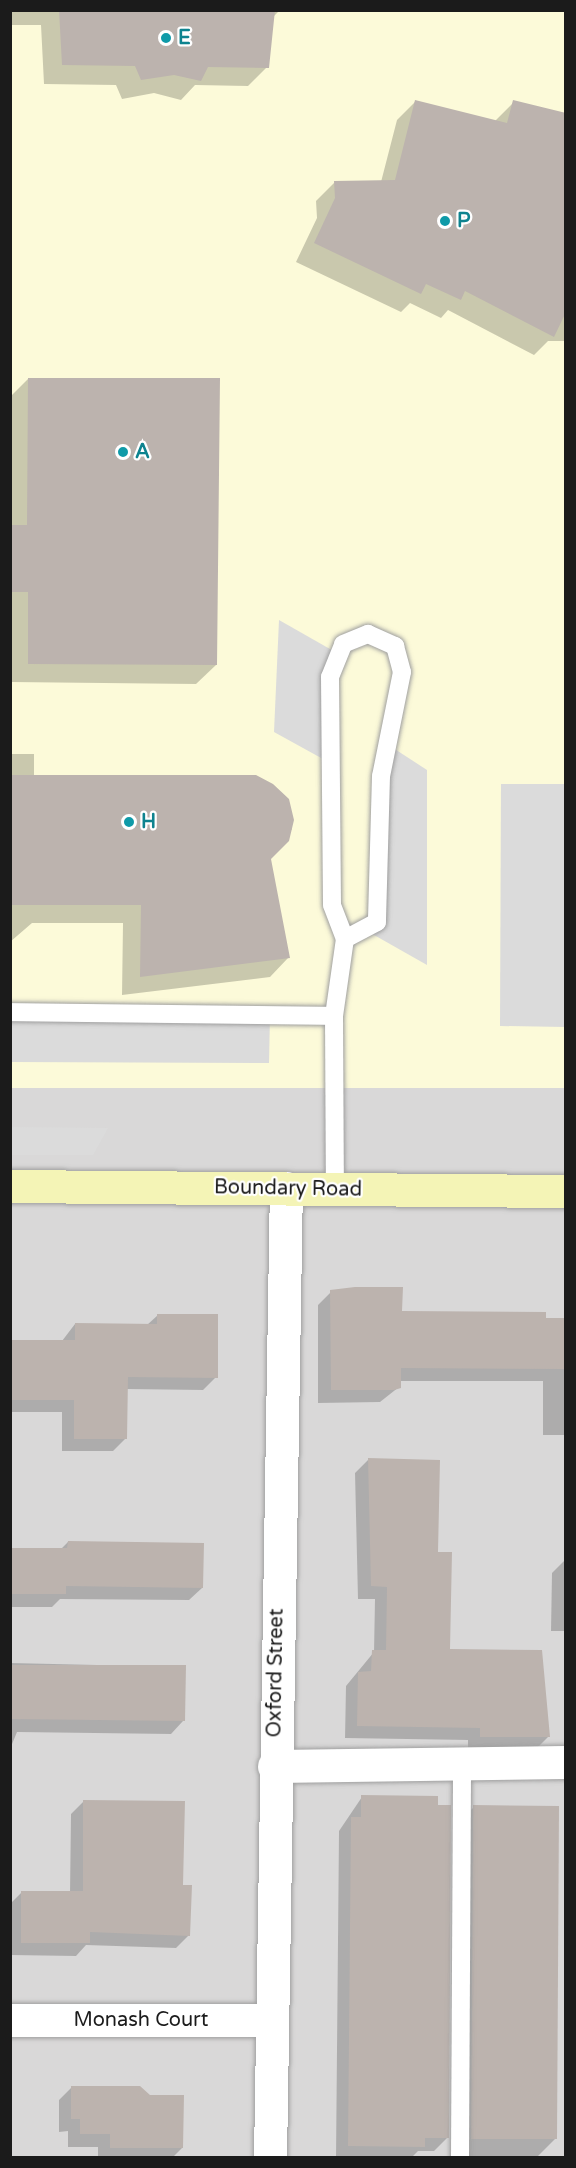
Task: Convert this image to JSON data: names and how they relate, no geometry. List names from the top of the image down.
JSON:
{
  "streets": {
    "main road": ["Boundary Road"],
    "street": ["Oxford Street", "Monash Court"]
  },
  "crossings": [
    ["Boundary Road", "Oxford Street"],
    ["Oxford Street", "Monash Court"]
  ],
  "places": [
    "E",
    "P",
    "A",
    "H"
  ]
}
